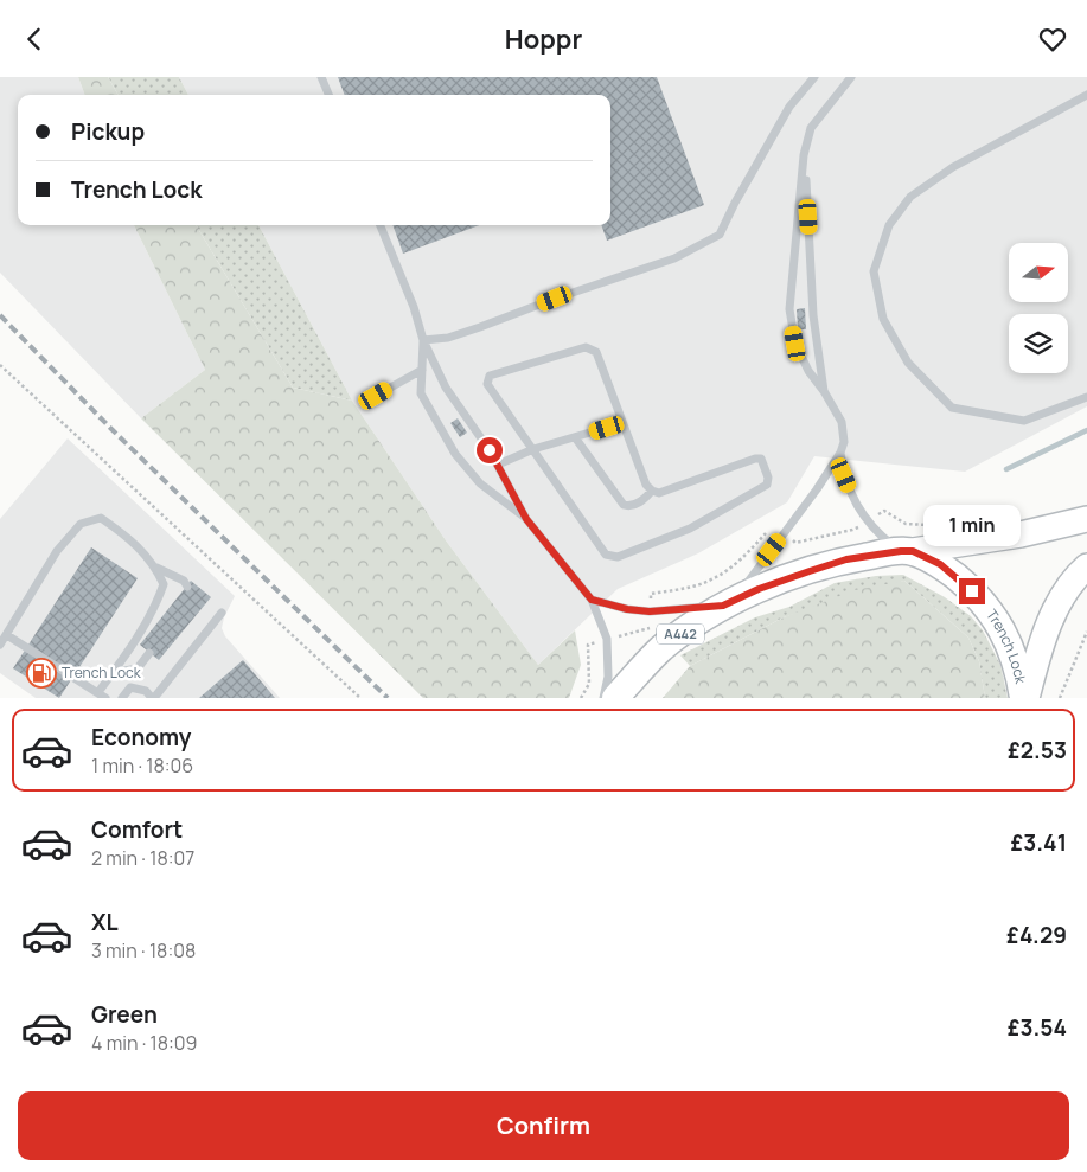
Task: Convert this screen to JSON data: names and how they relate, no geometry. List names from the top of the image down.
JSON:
{
  "streets": {
    "highway": ["A442", "Trench Lock"]
  },
  "crossings": [
    ["A442", "Trench Lock"]
  ],
  "places": {
    "fuel station": ["Trench Lock"]
  },
  "north": "right",
  "page": {
    "header": "Hoppr",
    "banner": ["Pickup", "Trench Lock"],
    "bubble": "1 min",
    "list": [
      {
        "name": "Economy",
        "note": "1 min · 18:06",
        "value": "£2.53"
      },
      {
        "name": "Comfort",
        "note": "2 min · 18:07",
        "value": "£3.41"
      },
      {
        "name": "XL",
        "note": "3 min · 18:08",
        "value": "£4.29"
      },
      {
        "name": "Green",
        "note": "4 min · 18:09",
        "value": "£3.54"
      }
    ],
    "buttons": "Confirm"
  }
}
